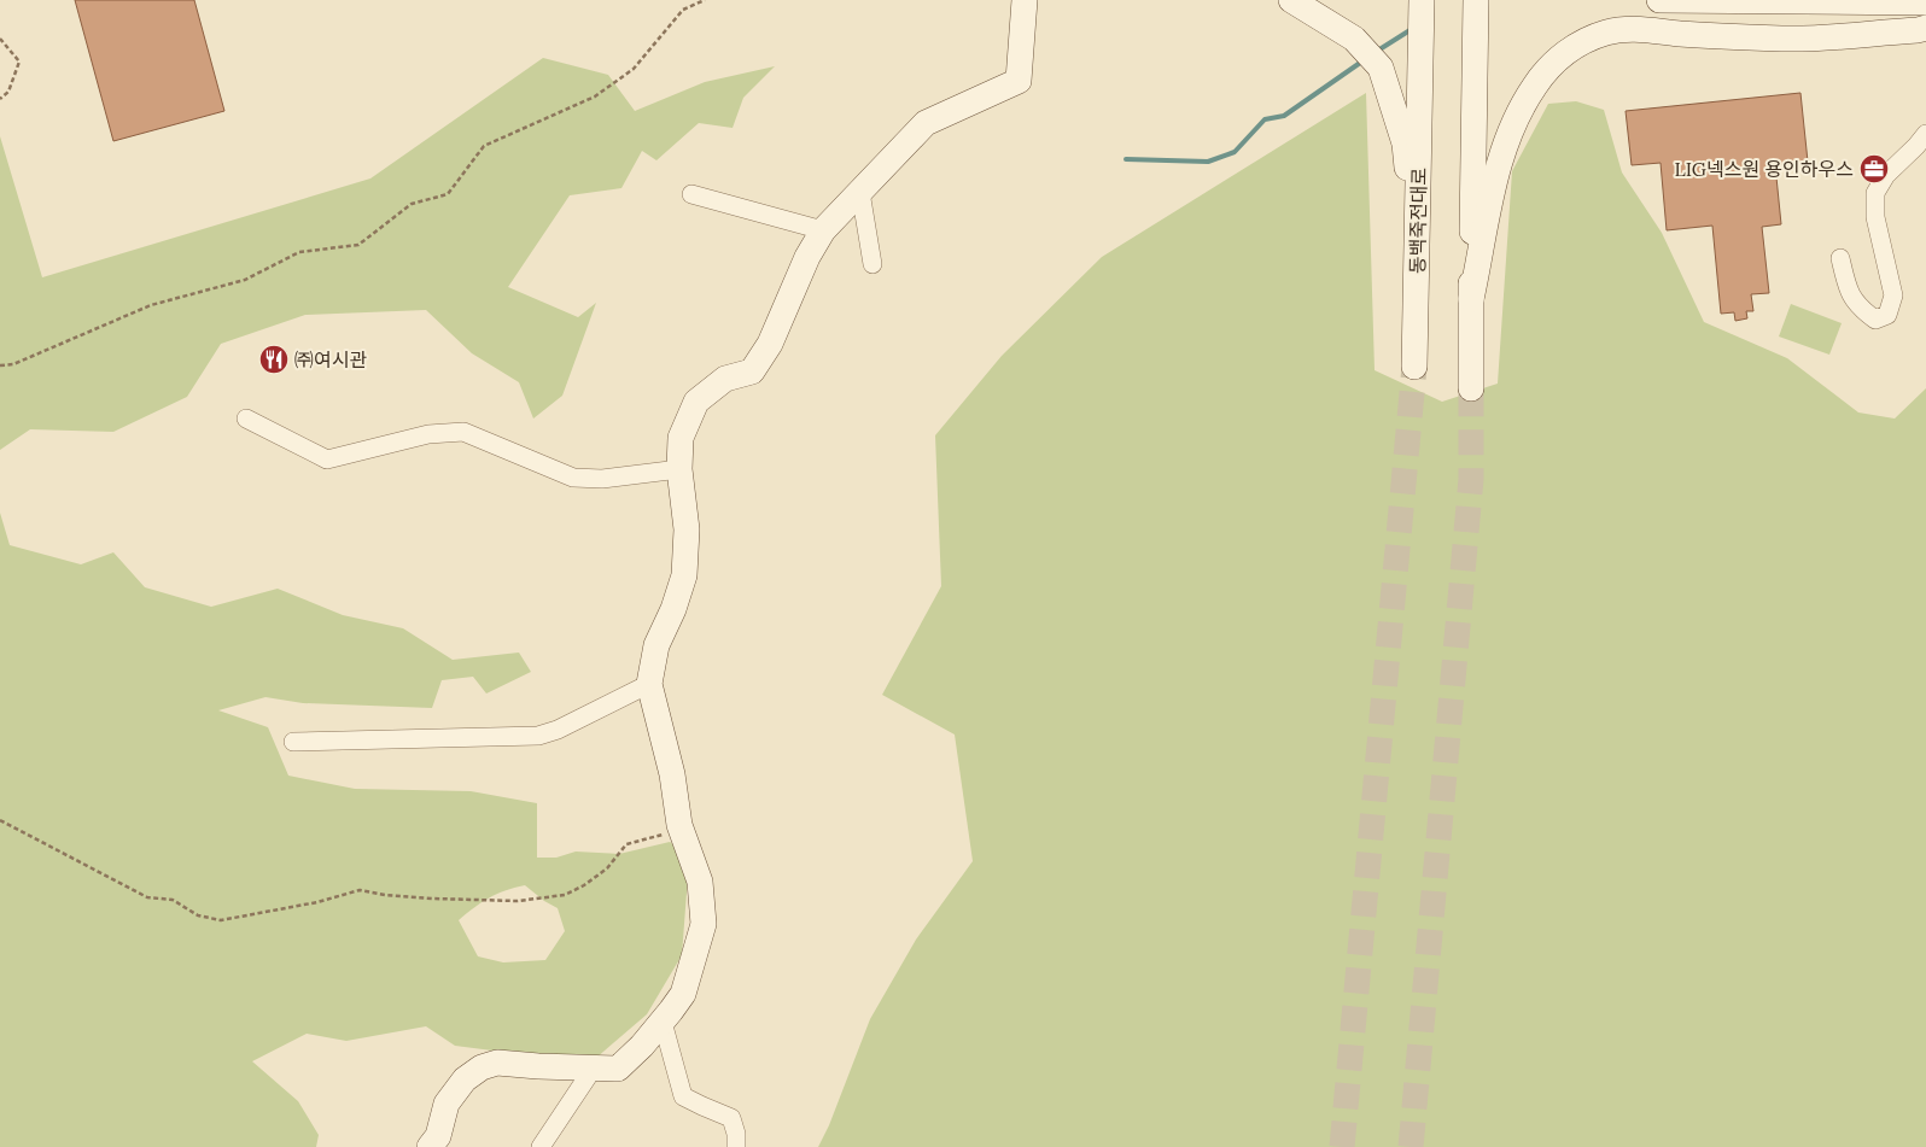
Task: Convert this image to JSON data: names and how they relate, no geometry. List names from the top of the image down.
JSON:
{
  "streets": {
    "street": ["동백죽전대로"]
  },
  "places": {
    "office": ["LIG넥스원 용인하우스"],
    "restaurant": ["㈜여시관"]
  }
}
